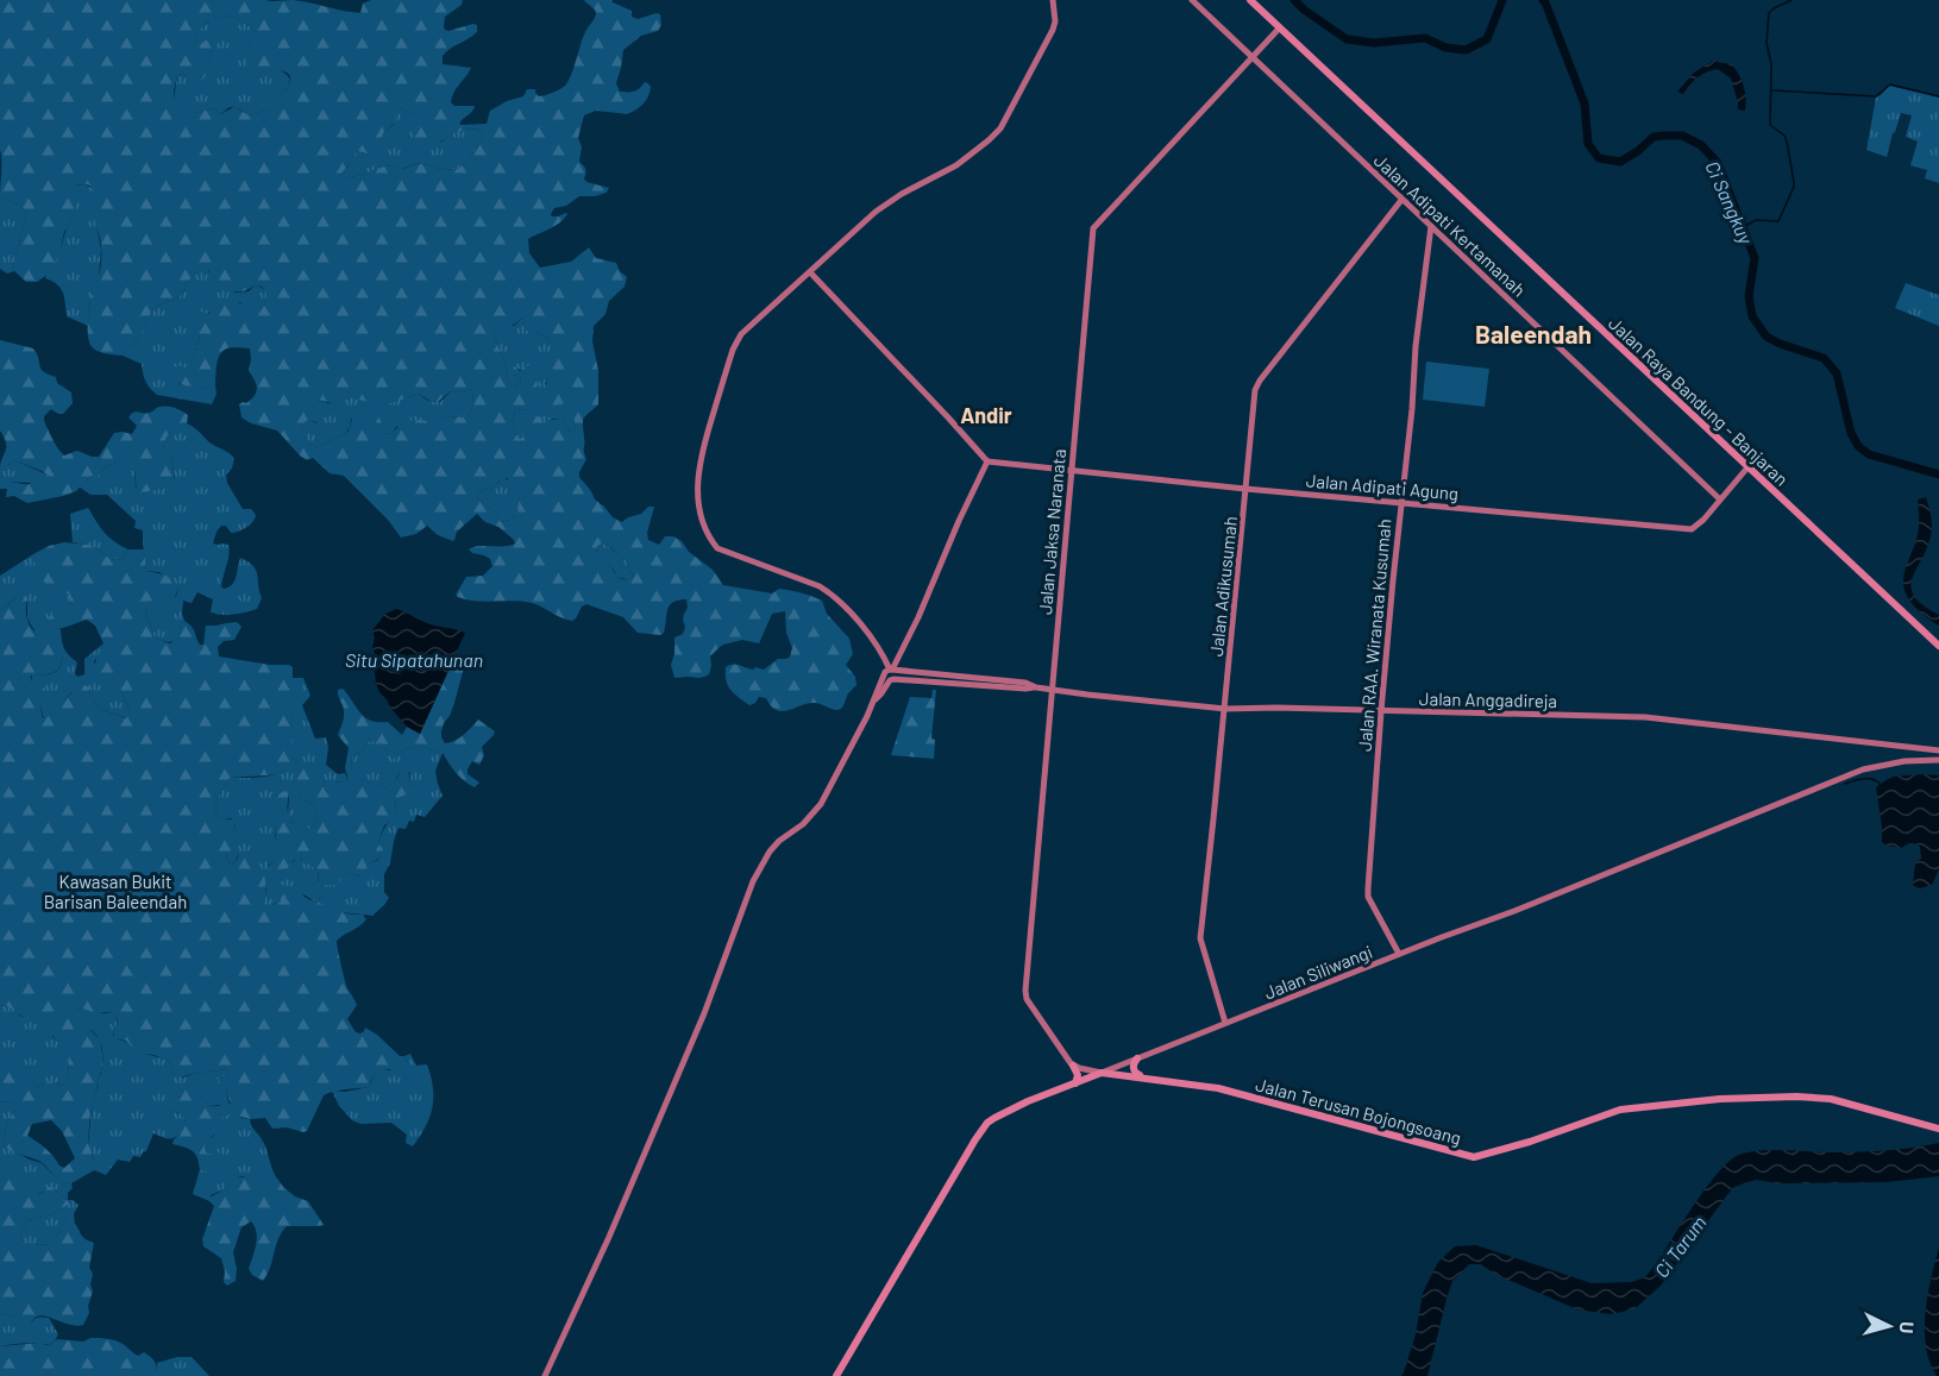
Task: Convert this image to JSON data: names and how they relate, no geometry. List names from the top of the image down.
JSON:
{
  "streets": {
    "main road": [
      "Jalan Adipati Kertamanah",
      "Jalan Raya Bandung - Banjaran",
      "Jalan Adipati Agung",
      "Jalan Jaksa Naranata",
      "Jalan Adikusumah",
      "Jalan RAA. Wiranata Kusumah",
      "Jalan Anggadireja",
      "Jalan Siliwangi",
      "Jalan Terusan Bojongsoang"
    ]
  },
  "crossings": [
    ["Jalan Adipati Kertamanah", "Jalan Adipati Agung"],
    ["Jalan Adipati Kertamanah", "Jalan Jaksa Naranata"],
    ["Jalan Adipati Kertamanah", "Jalan Adikusumah"],
    ["Jalan Adipati Kertamanah", "Jalan RAA. Wiranata Kusumah"],
    ["Jalan Raya Bandung - Banjaran", "Jalan Adipati Agung"],
    ["Jalan Raya Bandung - Banjaran", "Jalan Jaksa Naranata"],
    ["Jalan Adipati Agung", "Jalan Jaksa Naranata"],
    ["Jalan Adipati Agung", "Jalan Adikusumah"],
    ["Jalan Adipati Agung", "Jalan RAA. Wiranata Kusumah"],
    ["Jalan Jaksa Naranata", "Jalan Anggadireja"],
    ["Jalan Adikusumah", "Jalan Anggadireja"],
    ["Jalan Adikusumah", "Jalan Siliwangi"],
    ["Jalan RAA. Wiranata Kusumah", "Jalan Anggadireja"],
    ["Jalan RAA. Wiranata Kusumah", "Jalan Siliwangi"],
    ["Jalan Siliwangi", "Jalan Terusan Bojongsoang"]
  ],
  "districts": ["Baleendah", "Andir"],
  "water": ["Ci Sangkuy", "Situ Sipatahunan", "Ci Tarum"],
  "parks": ["Kawasan Bukit Barisan Baleendah"],
  "north": "right"
}
